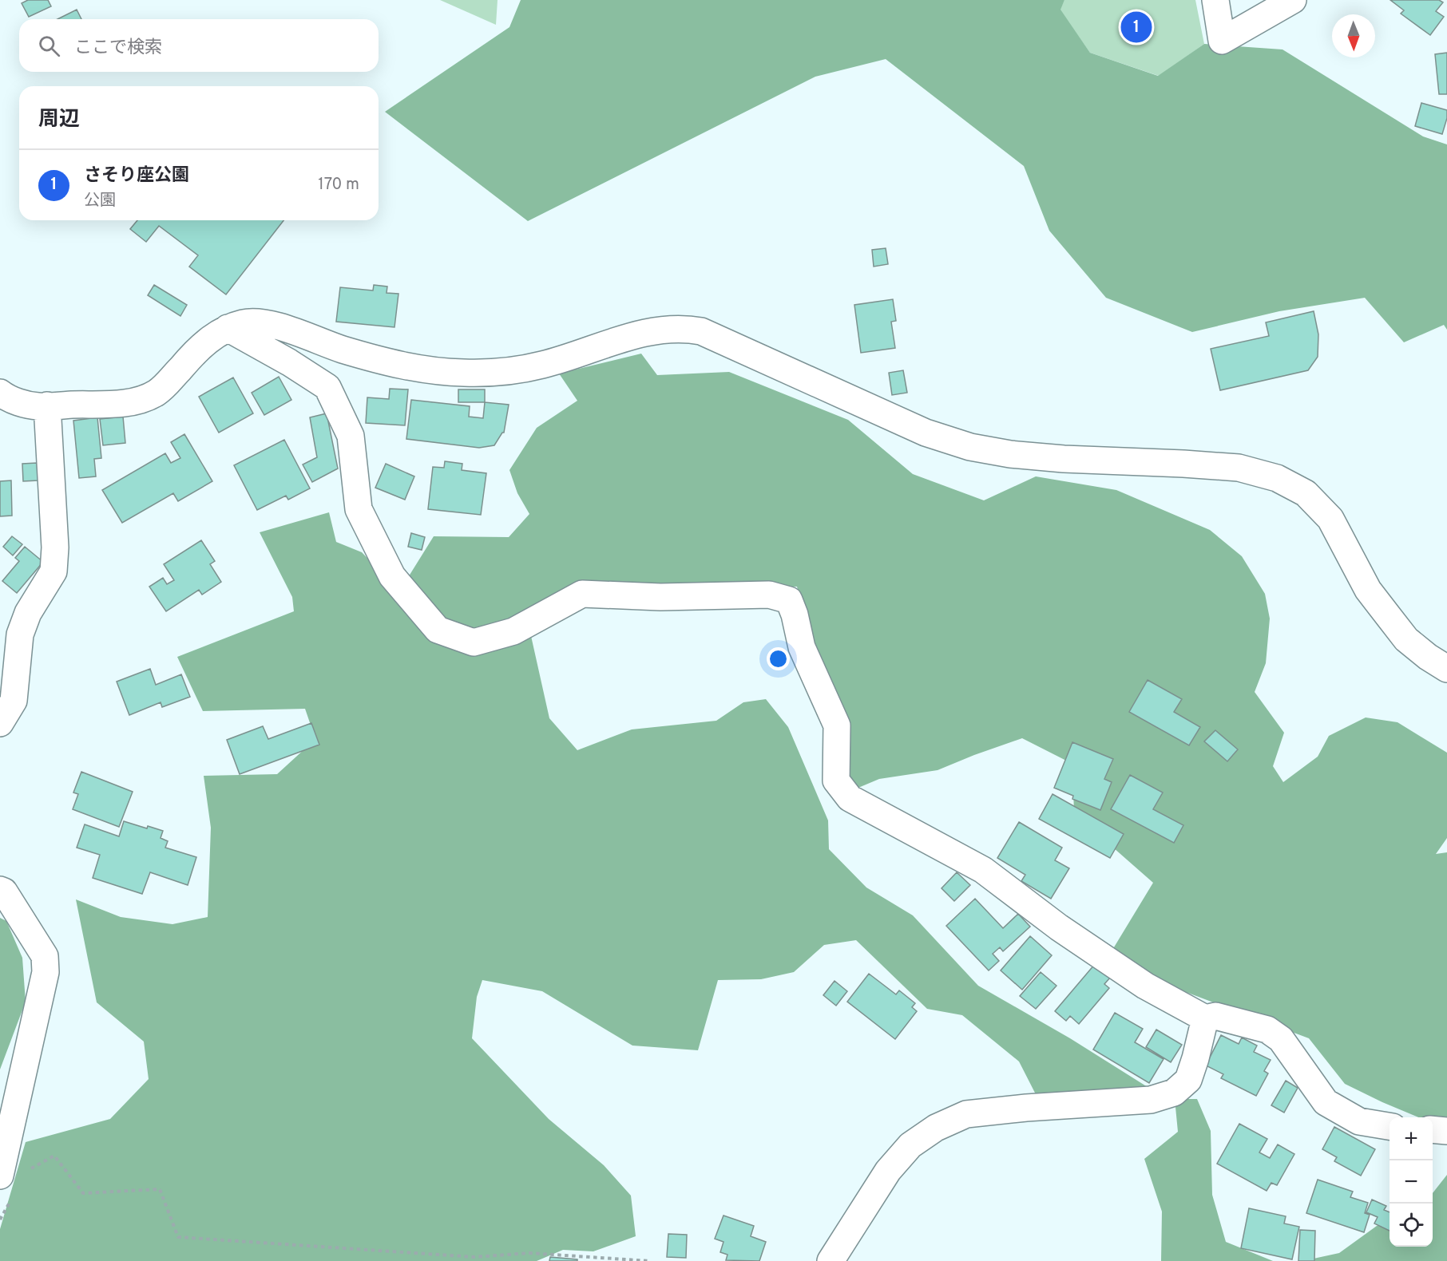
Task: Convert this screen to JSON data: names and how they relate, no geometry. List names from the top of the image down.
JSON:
{
  "north": "bottom",
  "page": {
    "pins": "1",
    "search": "ここで検索",
    "heading": "周辺",
    "list": [
      {
        "mark": "1",
        "name": "さそり座公園",
        "note": "公園",
        "value": "170 m"
      }
    ],
    "map_buttons": ["+", "−"]
  }
}
